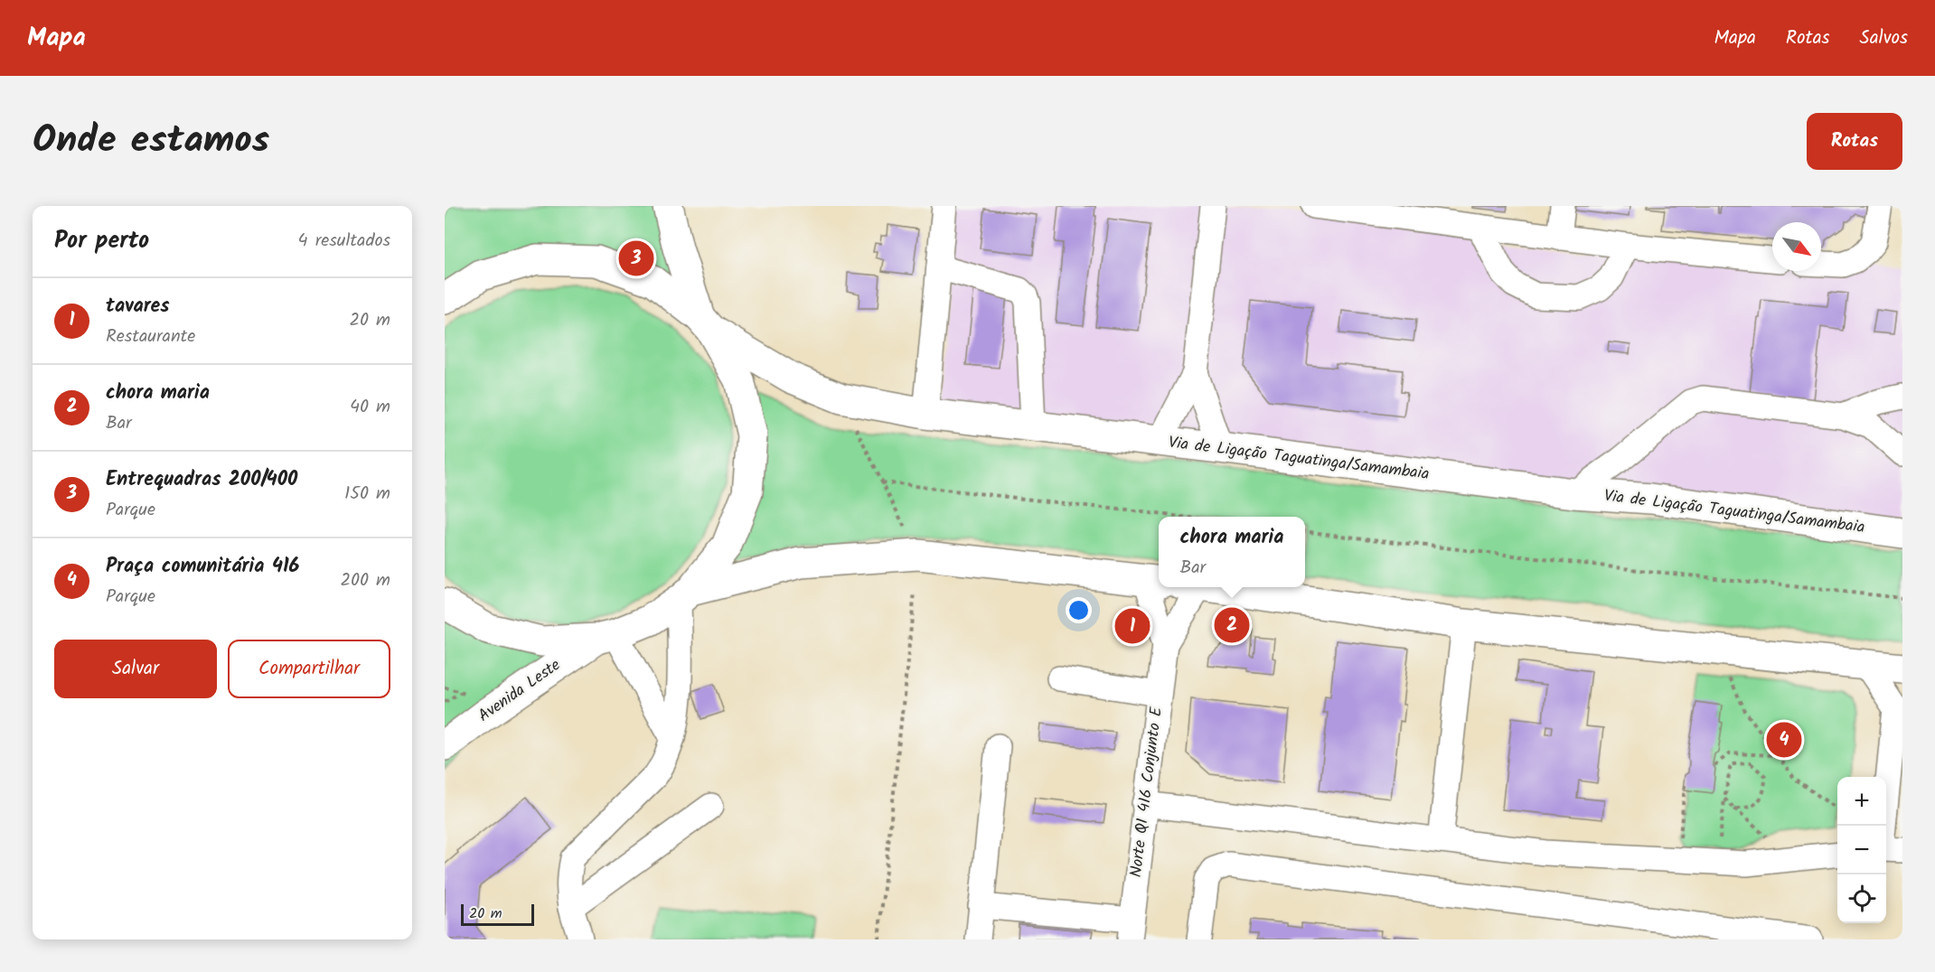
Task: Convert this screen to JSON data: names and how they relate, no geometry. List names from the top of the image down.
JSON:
{
  "streets": {
    "main road": ["Via de Ligação Taguatinga/Samambaia", "Avenida Leste"],
    "street": ["Norte QI 416 Conjunto E"]
  },
  "scale_bar": "20 m",
  "north": "bottom right",
  "page": {
    "header": "Mapa",
    "nav": ["Mapa", "Rotas", "Salvos"],
    "title": "Onde estamos",
    "buttons": [
      "Rotas",
      ["Salvar", "Compartilhar"]
    ],
    "heading": ["Por perto", "4 resultados"],
    "pins": [
      "3",
      "2",
      "1",
      "4"
    ],
    "list": [
      {
        "mark": "1",
        "name": "tavares",
        "note": "Restaurante",
        "value": "20 m"
      },
      {
        "mark": "2",
        "name": "chora maria",
        "note": "Bar",
        "value": "40 m"
      },
      {
        "mark": "3",
        "name": "Entrequadras 200/400",
        "note": "Parque",
        "value": "150 m"
      },
      {
        "mark": "4",
        "name": "Praça comunitária 416",
        "note": "Parque",
        "value": "200 m"
      }
    ],
    "popup": ["chora maria", "Bar"],
    "map_buttons": ["+", "−"],
    "scale": "20 m"
  }
}
